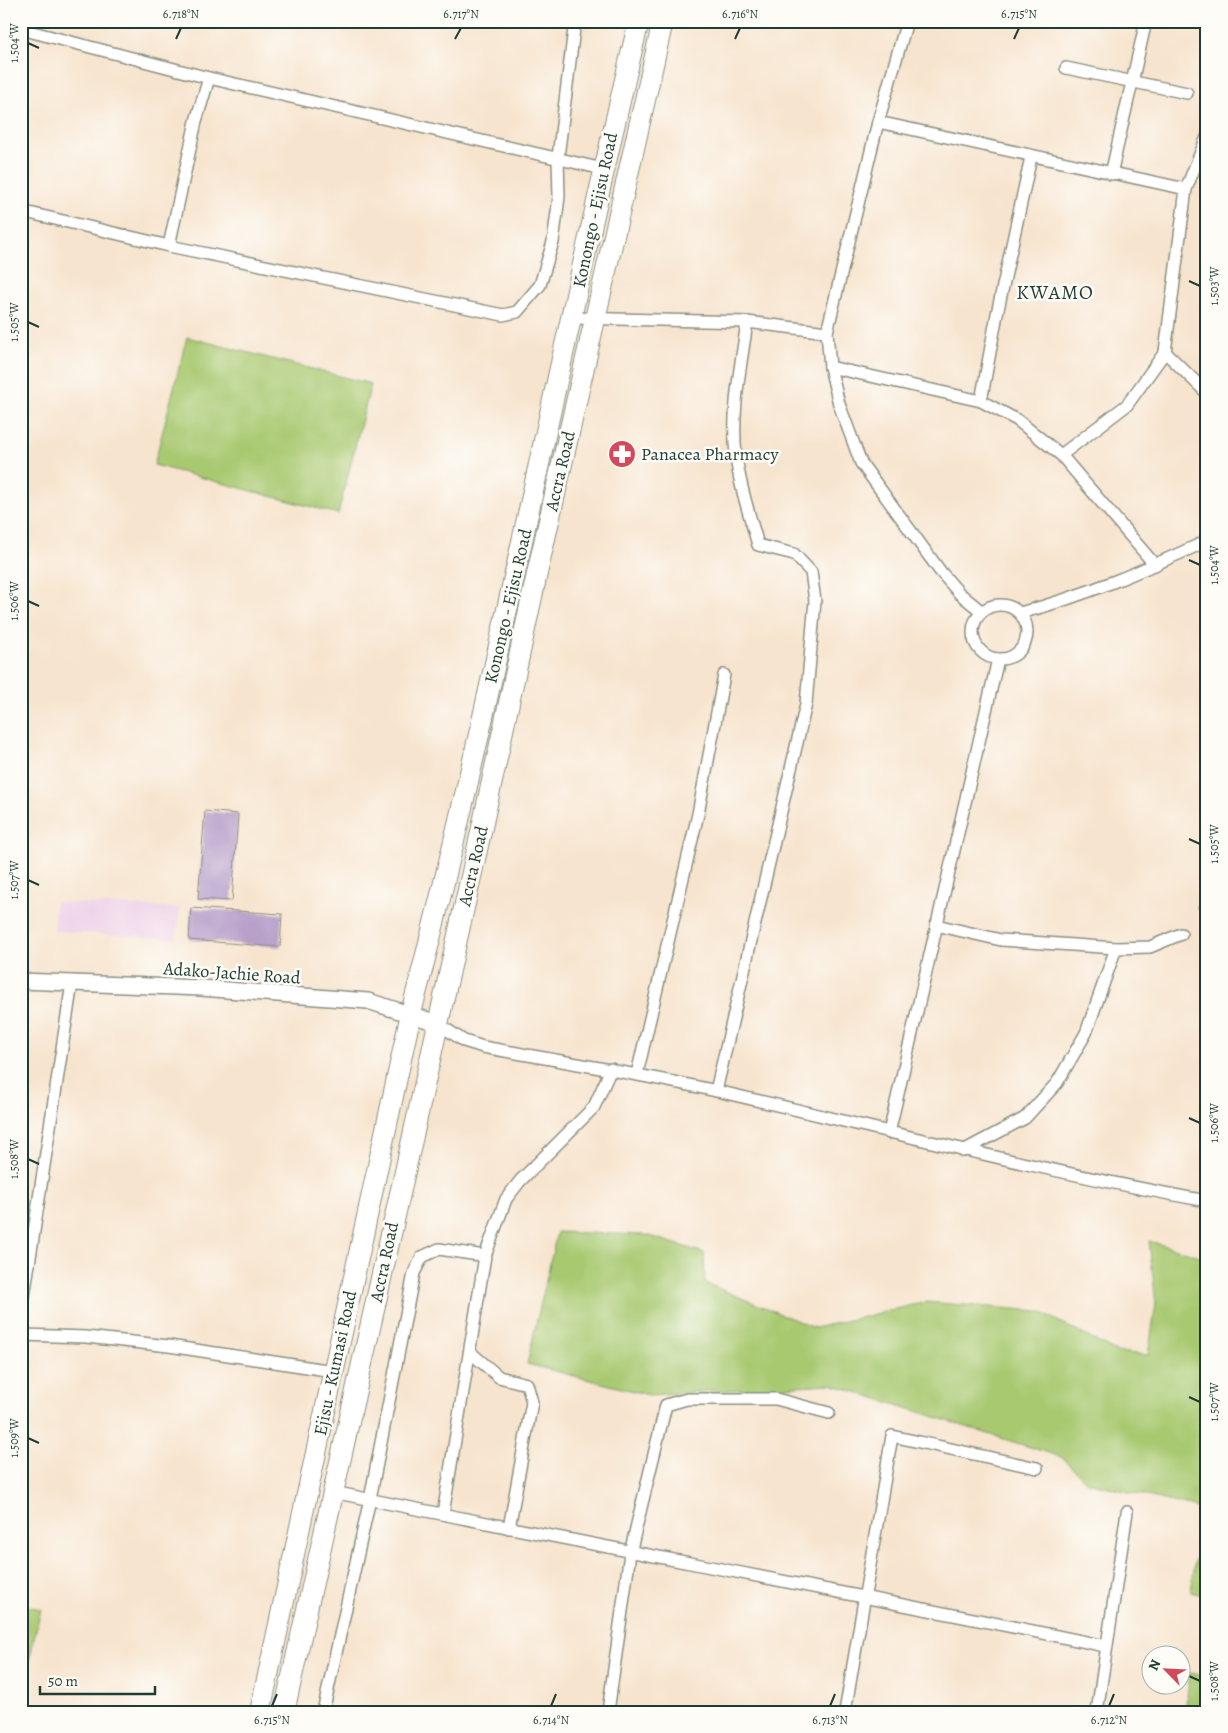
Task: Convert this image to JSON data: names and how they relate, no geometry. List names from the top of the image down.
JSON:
{
  "streets": {
    "highway": ["Konongo - Ejisu Road", "Accra Road", "Ejisu - Kumasi Road"],
    "street": ["Adako-Jachie Road"]
  },
  "crossings": [
    ["Konongo - Ejisu Road", "Adako-Jachie Road"],
    ["Konongo - Ejisu Road", "Ejisu - Kumasi Road"],
    ["Accra Road", "Adako-Jachie Road"],
    ["Adako-Jachie Road", "Ejisu - Kumasi Road"]
  ],
  "districts": ["KWAMO"],
  "places": {
    "pharmacy": ["Panacea Pharmacy"]
  },
  "scale_bar": "50 m",
  "north": "top left",
  "coordinates": [
    "6.718°N",
    "6.717°N",
    "6.716°N",
    "6.715°N",
    "1.504°W",
    "1.503°W",
    "1.505°W",
    "1.506°W",
    "1.507°W",
    "1.508°W",
    "1.509°W",
    "6.714°N",
    "6.713°N",
    "6.712°N"
  ]
}
